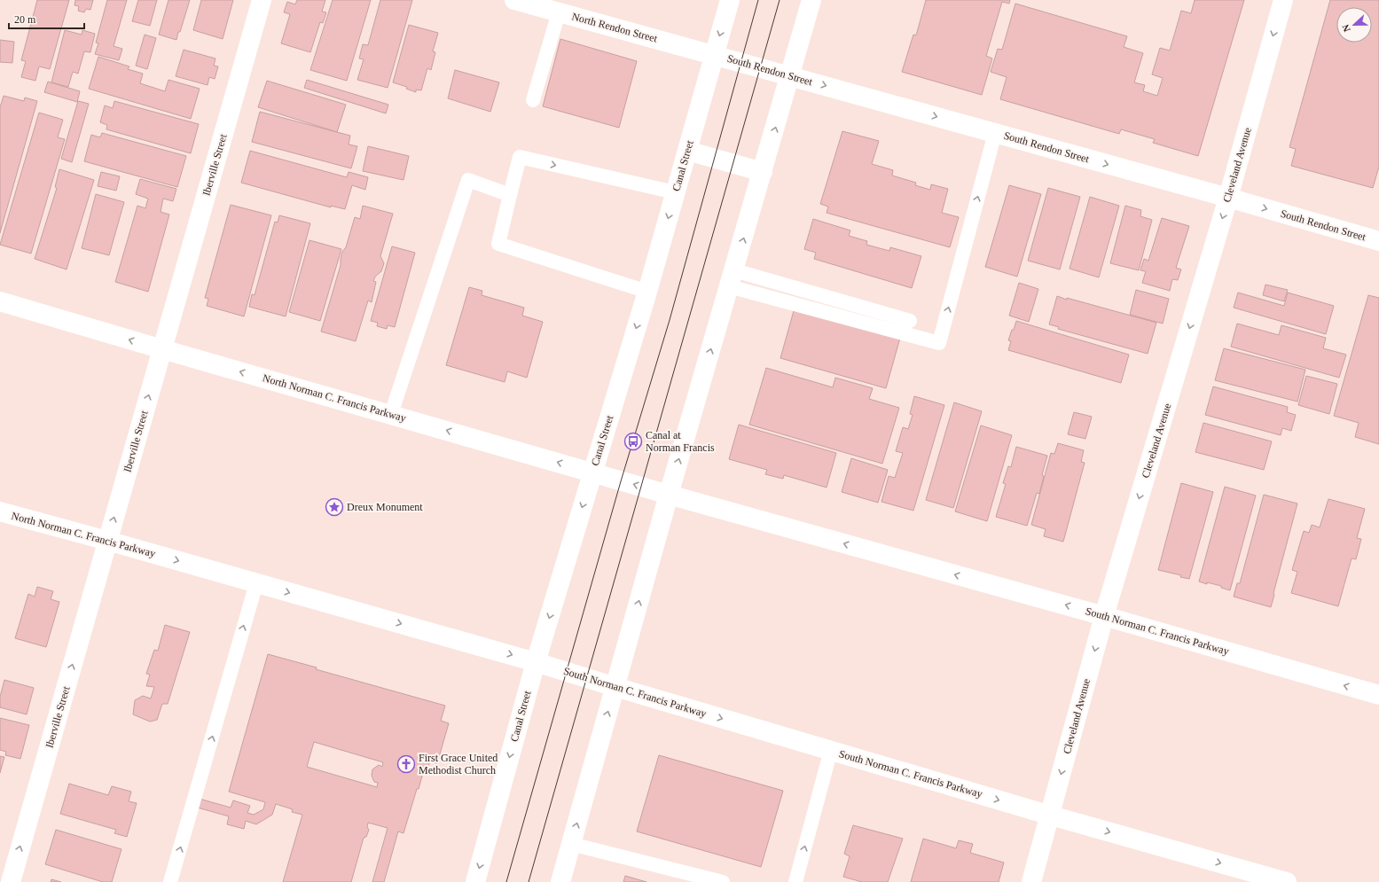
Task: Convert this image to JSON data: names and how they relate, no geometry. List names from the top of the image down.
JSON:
{
  "streets": {
    "street": [
      "North Rendon Street",
      "South Rendon Street",
      "Iberville Street",
      "Cleveland Avenue",
      "Canal Street",
      "North Norman C. Francis Parkway",
      "South Norman C. Francis Parkway"
    ]
  },
  "crossings": [
    ["North Rendon Street", "South Rendon Street"],
    ["North Rendon Street", "Canal Street"],
    ["South Rendon Street", "Cleveland Avenue"],
    ["South Rendon Street", "Canal Street"],
    ["Iberville Street", "North Norman C. Francis Parkway"],
    ["Cleveland Avenue", "South Norman C. Francis Parkway"],
    ["Canal Street", "North Norman C. Francis Parkway"],
    ["Canal Street", "South Norman C. Francis Parkway"],
    ["North Norman C. Francis Parkway", "South Norman C. Francis Parkway"]
  ],
  "one_way": ["South Rendon Street", "Iberville Street", "Cleveland Avenue"],
  "places": {
    "bus stop": ["Canal at Norman Francis"],
    "place": ["Dreux Monument"],
    "church": ["First Grace United Methodist Church"]
  },
  "scale_bar": "20 m",
  "north": "left"
}
